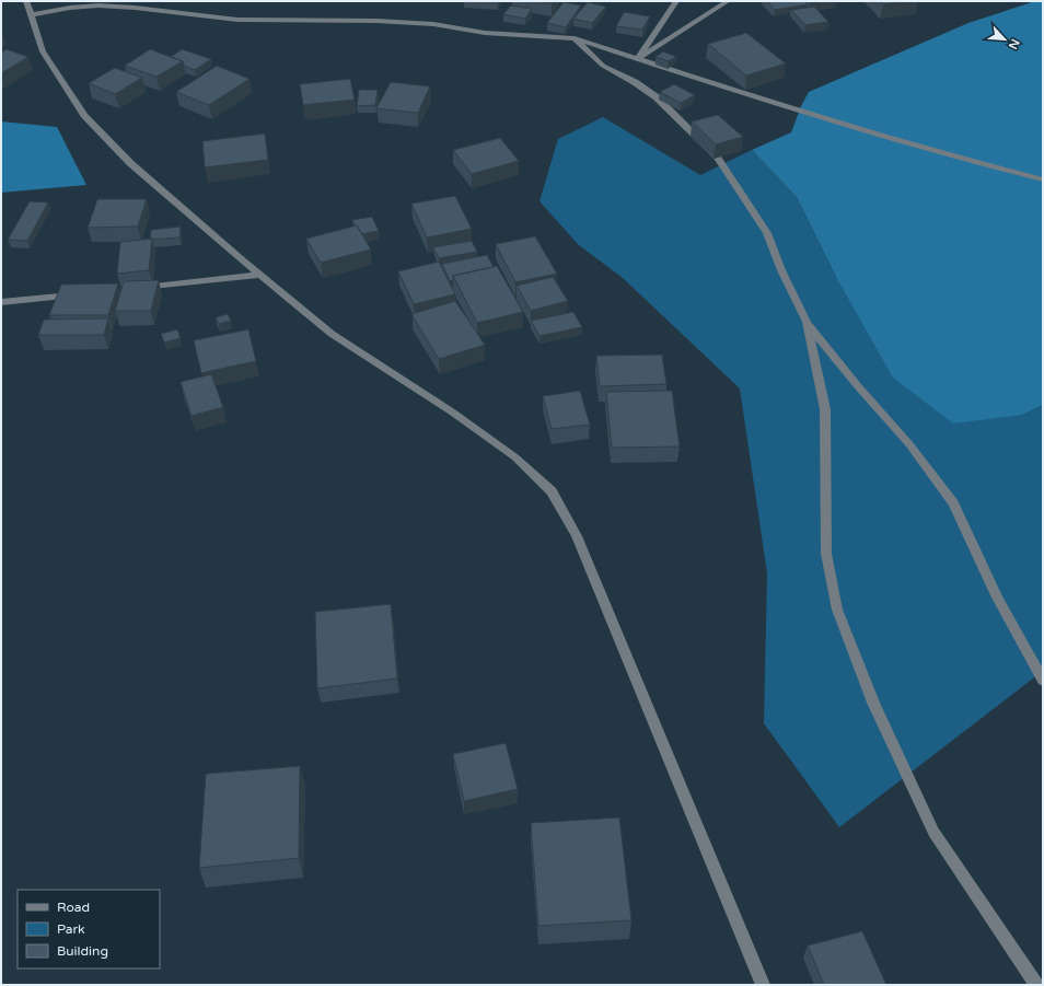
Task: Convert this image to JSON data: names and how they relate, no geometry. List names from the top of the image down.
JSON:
{
  "legend": ["Road", "Park", "Building"],
  "north": "bottom right"
}
